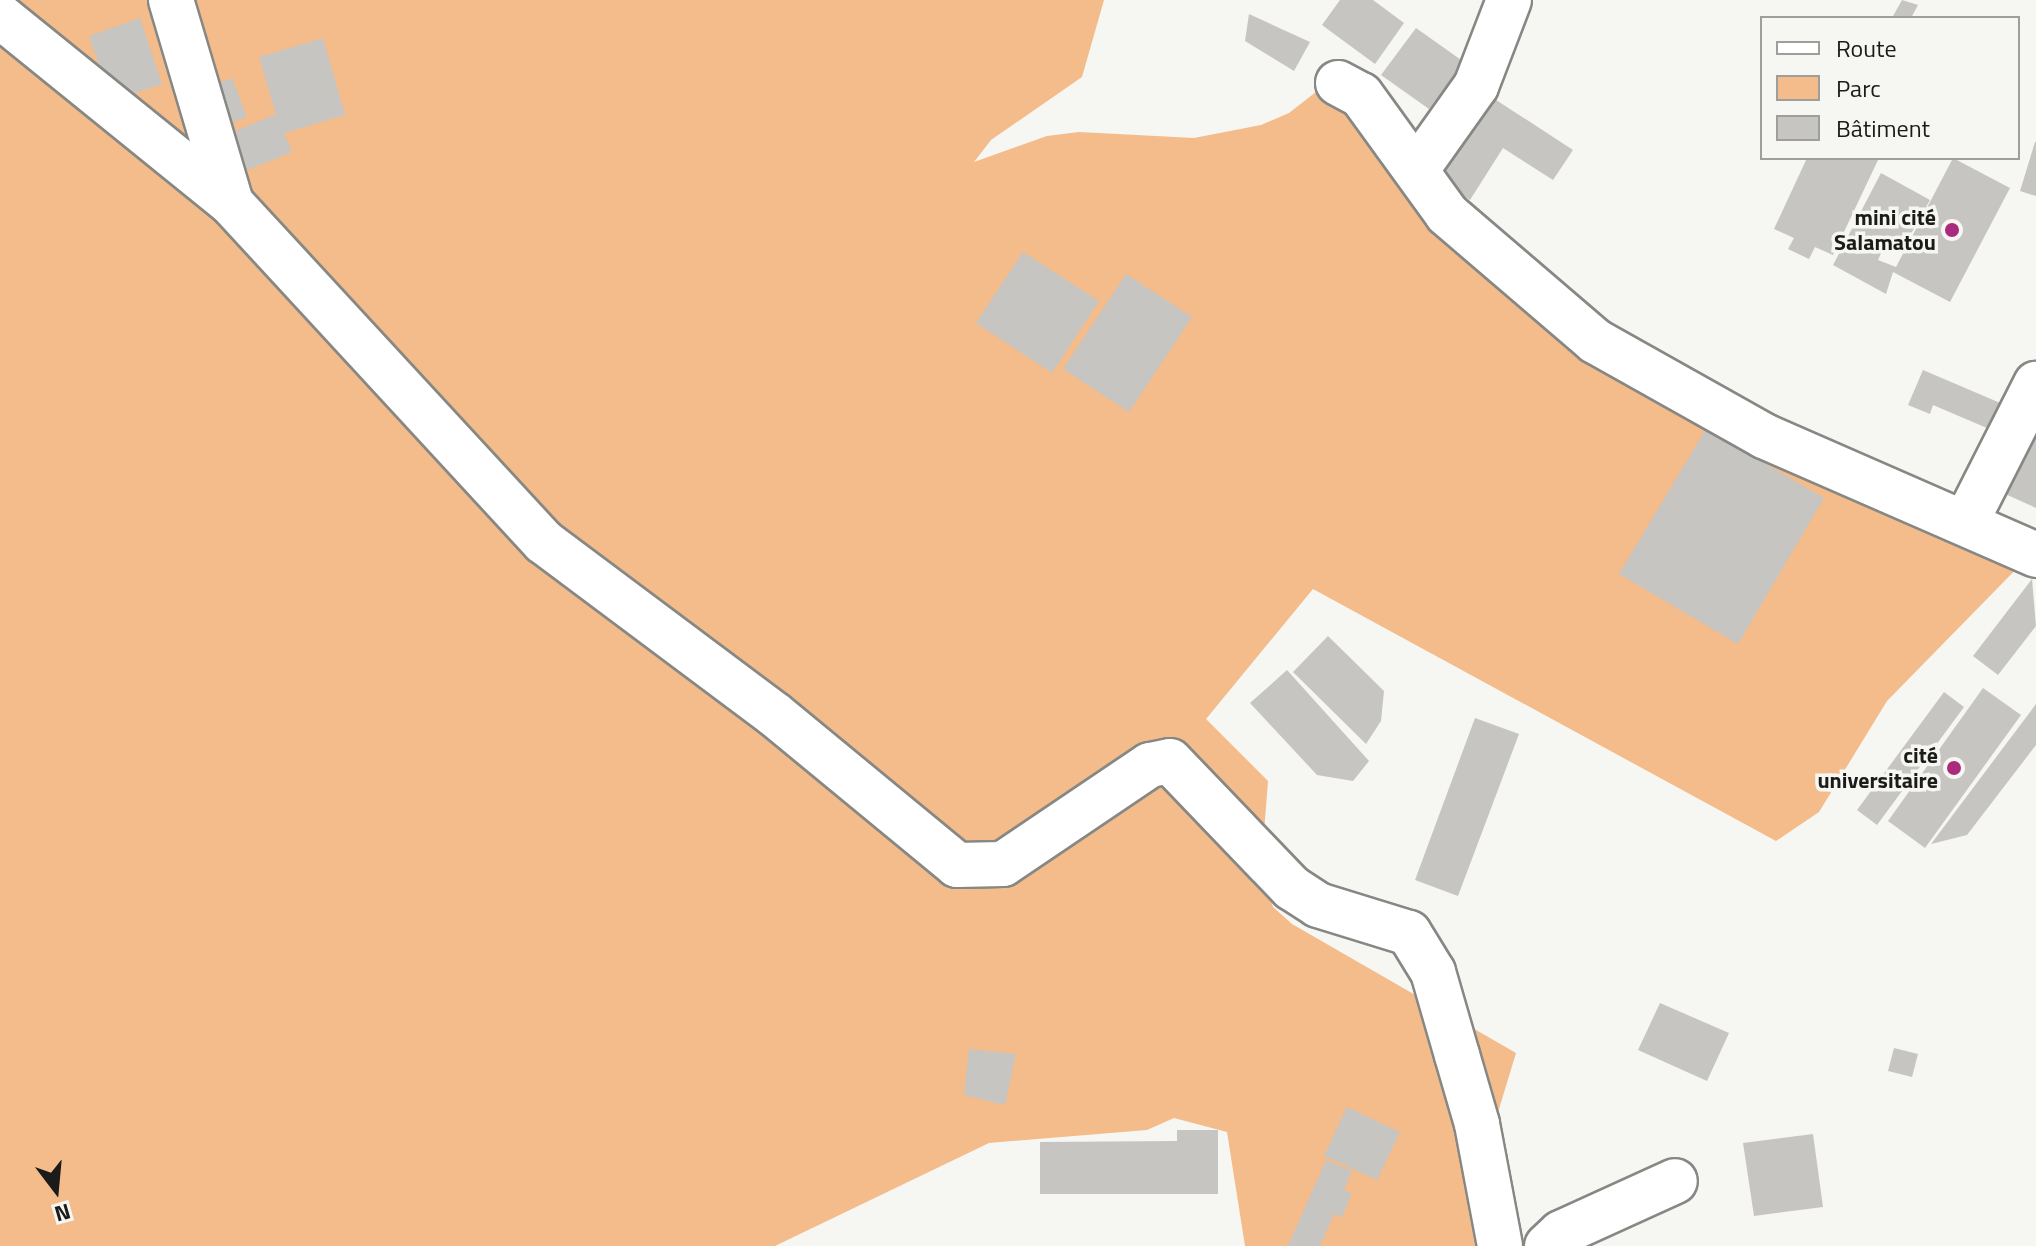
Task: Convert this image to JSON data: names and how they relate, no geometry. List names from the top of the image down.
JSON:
{
  "places": ["mini cité Salamatou", "cité universitaire"],
  "legend": ["Route", "Parc", "Bâtiment"],
  "north": "bottom"
}
